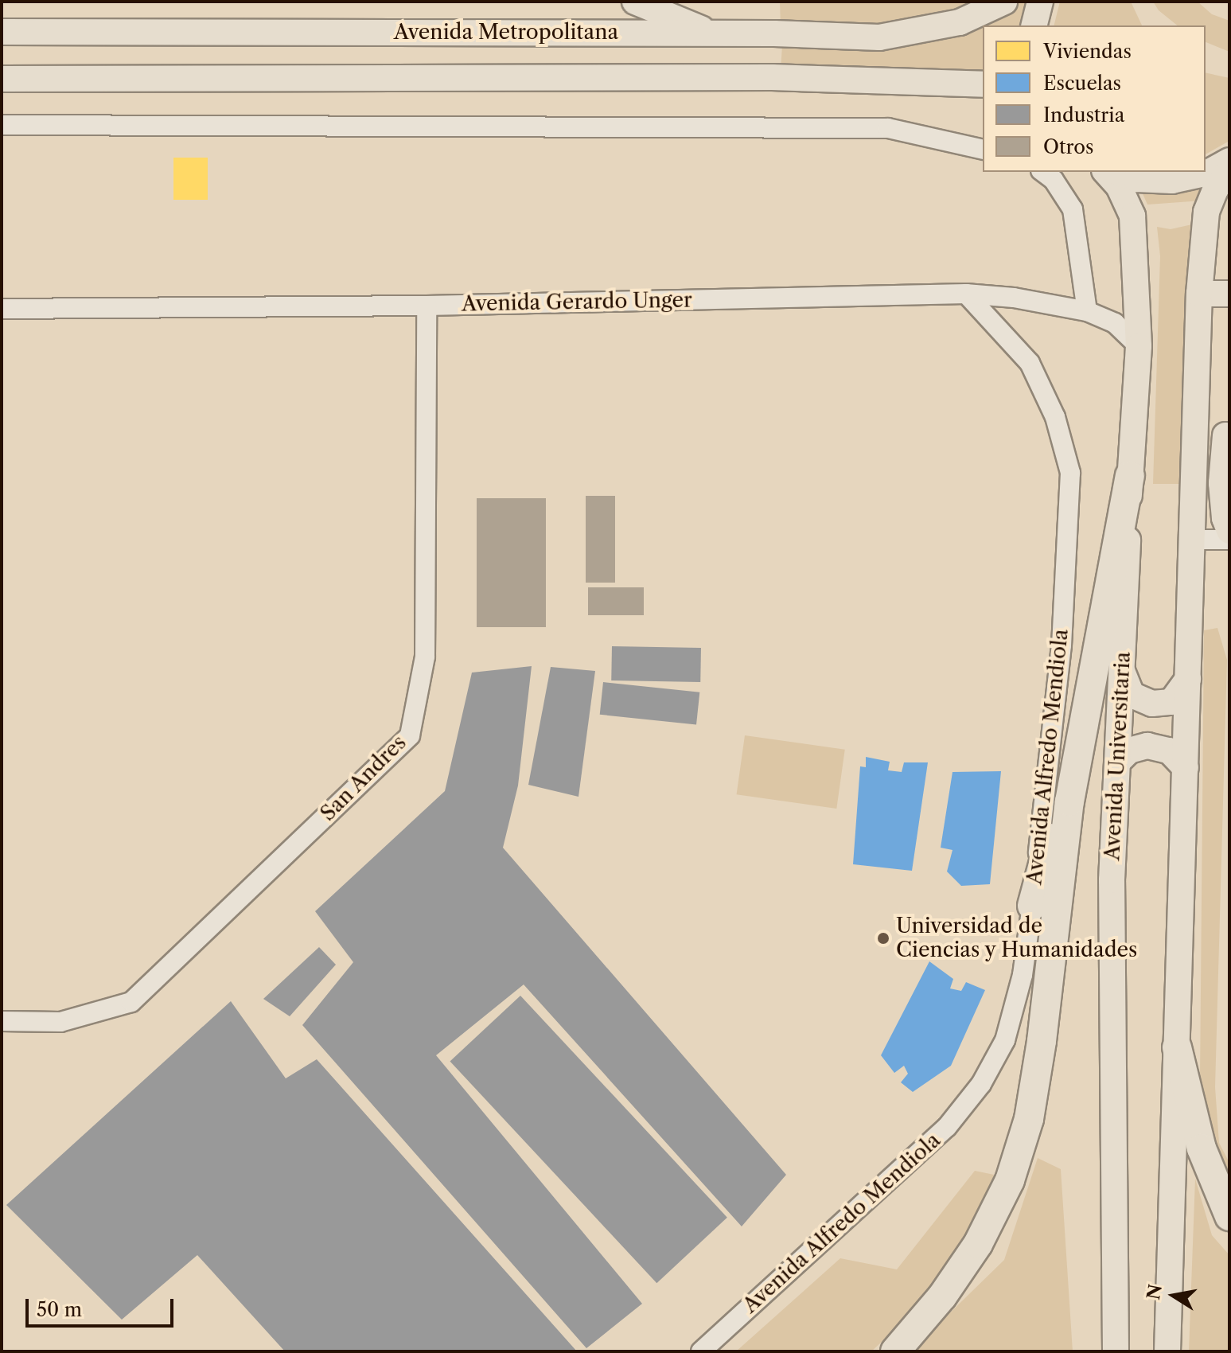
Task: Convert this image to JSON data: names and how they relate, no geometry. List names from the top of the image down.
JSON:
{
  "streets": {
    "main road": ["Avenida Metropolitana", "Avenida Universitaria"],
    "street": ["Avenida Gerardo Unger", "Avenida Alfredo Mendiola", "San Andres"]
  },
  "crossings": [
    ["Avenida Gerardo Unger", "Avenida Universitaria"],
    ["Avenida Gerardo Unger", "Avenida Alfredo Mendiola"],
    ["Avenida Gerardo Unger", "San Andres"]
  ],
  "places": ["Universidad de Ciencias y Humanidades"],
  "legend": [
    "Viviendas",
    "Escuelas",
    "Industria",
    "Otros"
  ],
  "scale_bar": "50 m",
  "north": "left"
}
